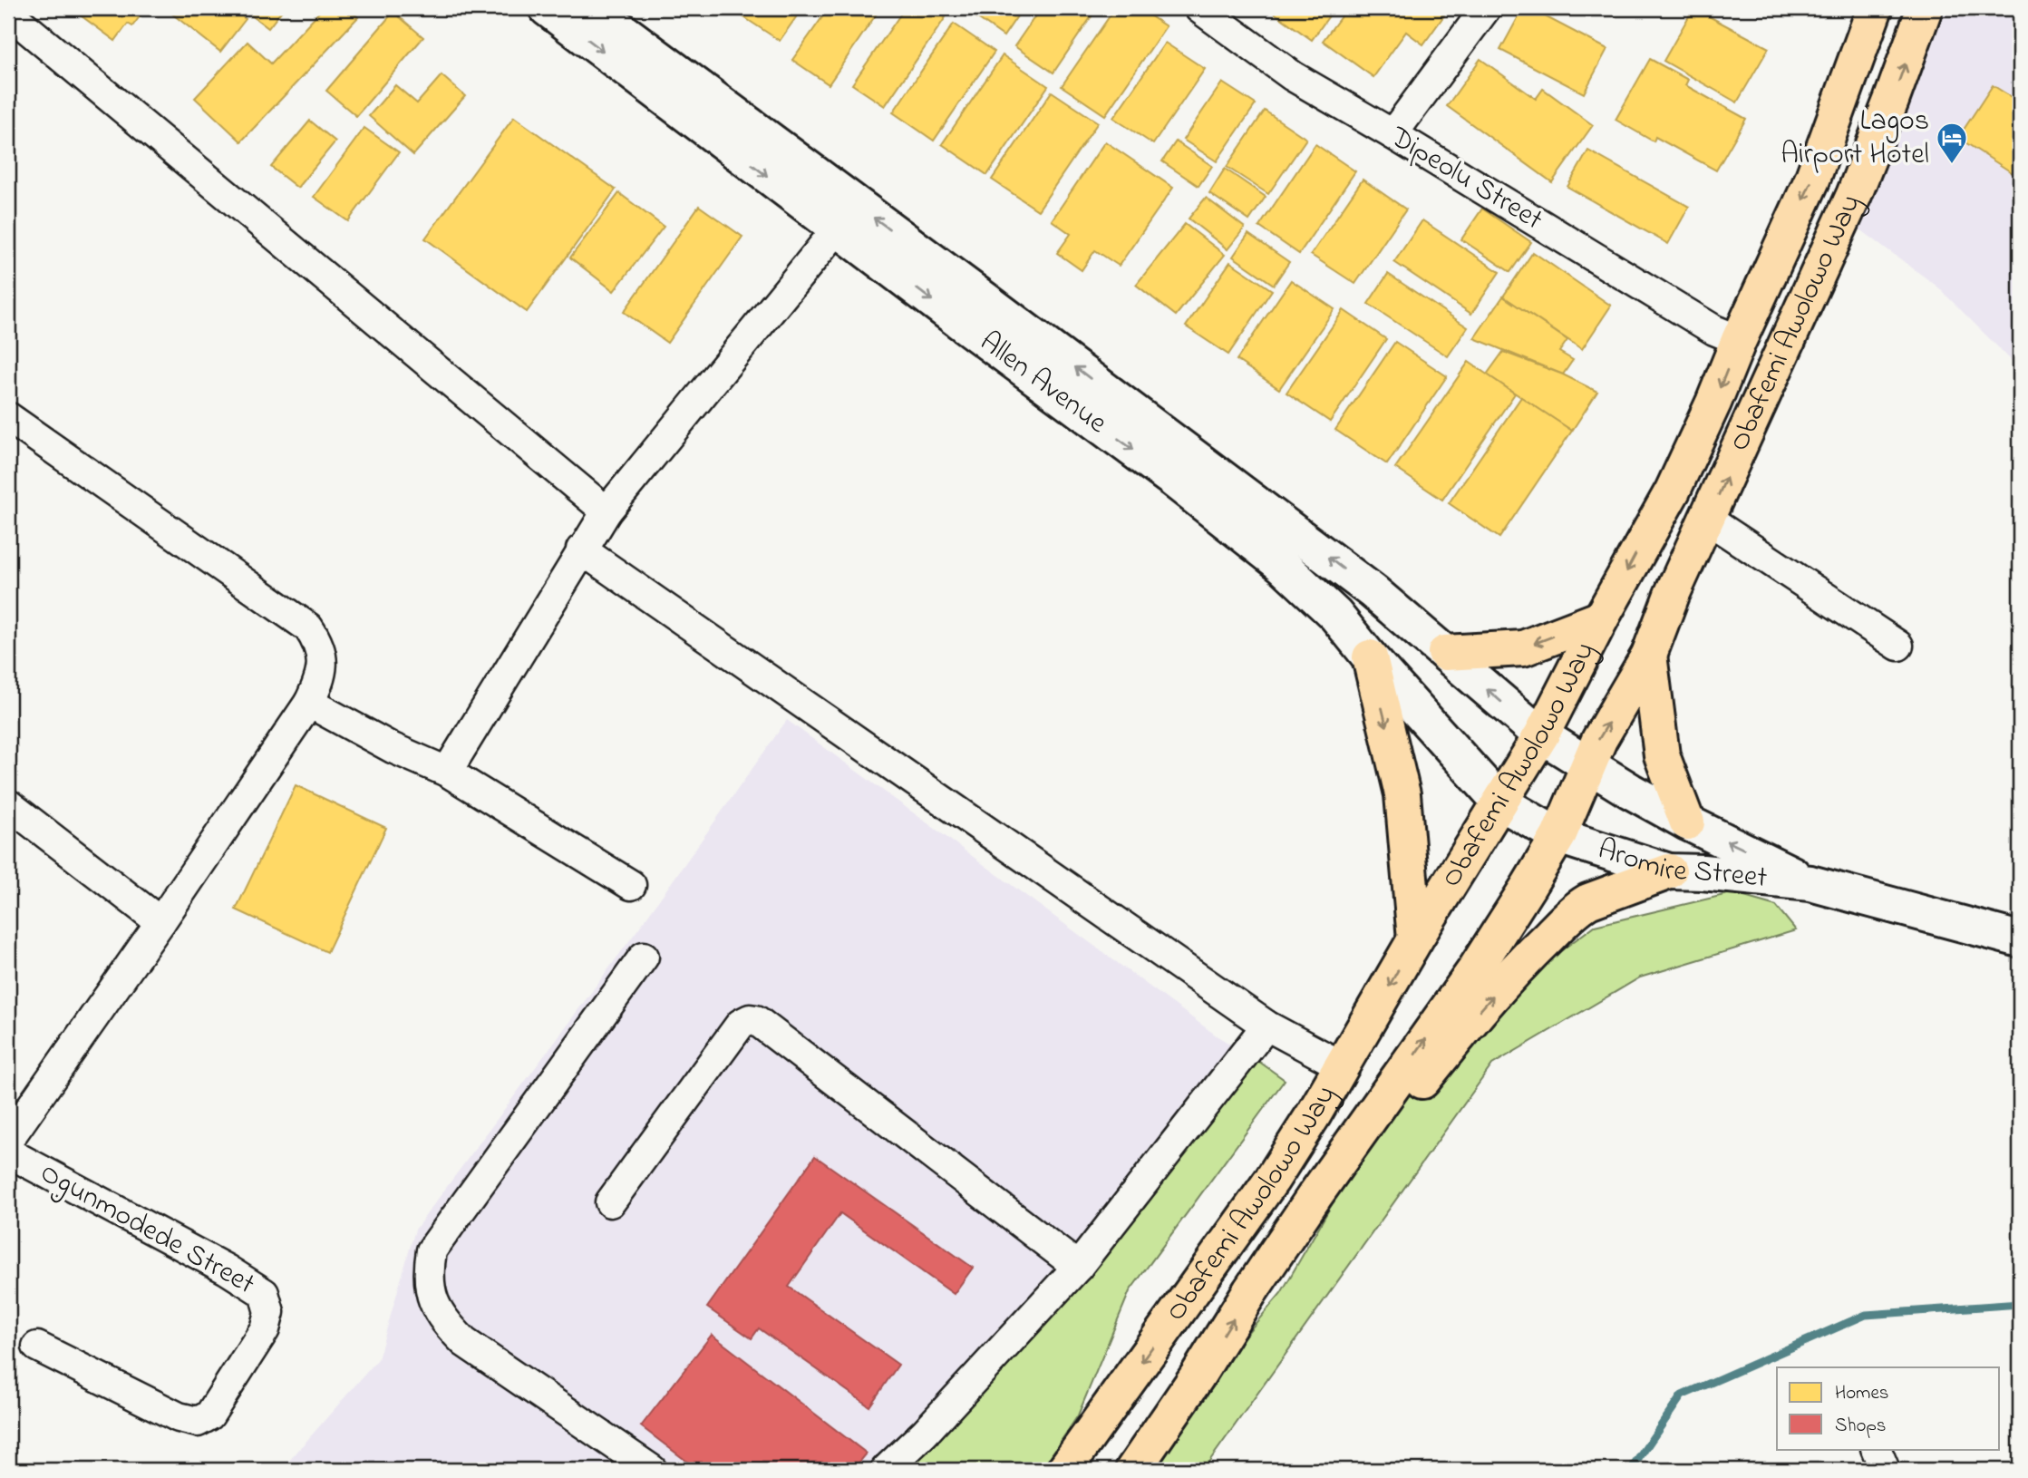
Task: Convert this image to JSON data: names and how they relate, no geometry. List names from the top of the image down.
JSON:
{
  "streets": {
    "main road": ["Obafemi Awolowo Way", "Allen Avenue", "Aromire Street"],
    "street": ["Dipeolu Street", "Ogunmodede Street"]
  },
  "crossings": [
    ["Dipeolu Street", "Obafemi Awolowo Way"],
    ["Obafemi Awolowo Way", "Allen Avenue"],
    ["Obafemi Awolowo Way", "Aromire Street"],
    ["Allen Avenue", "Aromire Street"]
  ],
  "places": {
    "hotel": ["Lagos Airport Hotel"]
  },
  "legend": ["Homes", "Shops"]
}
